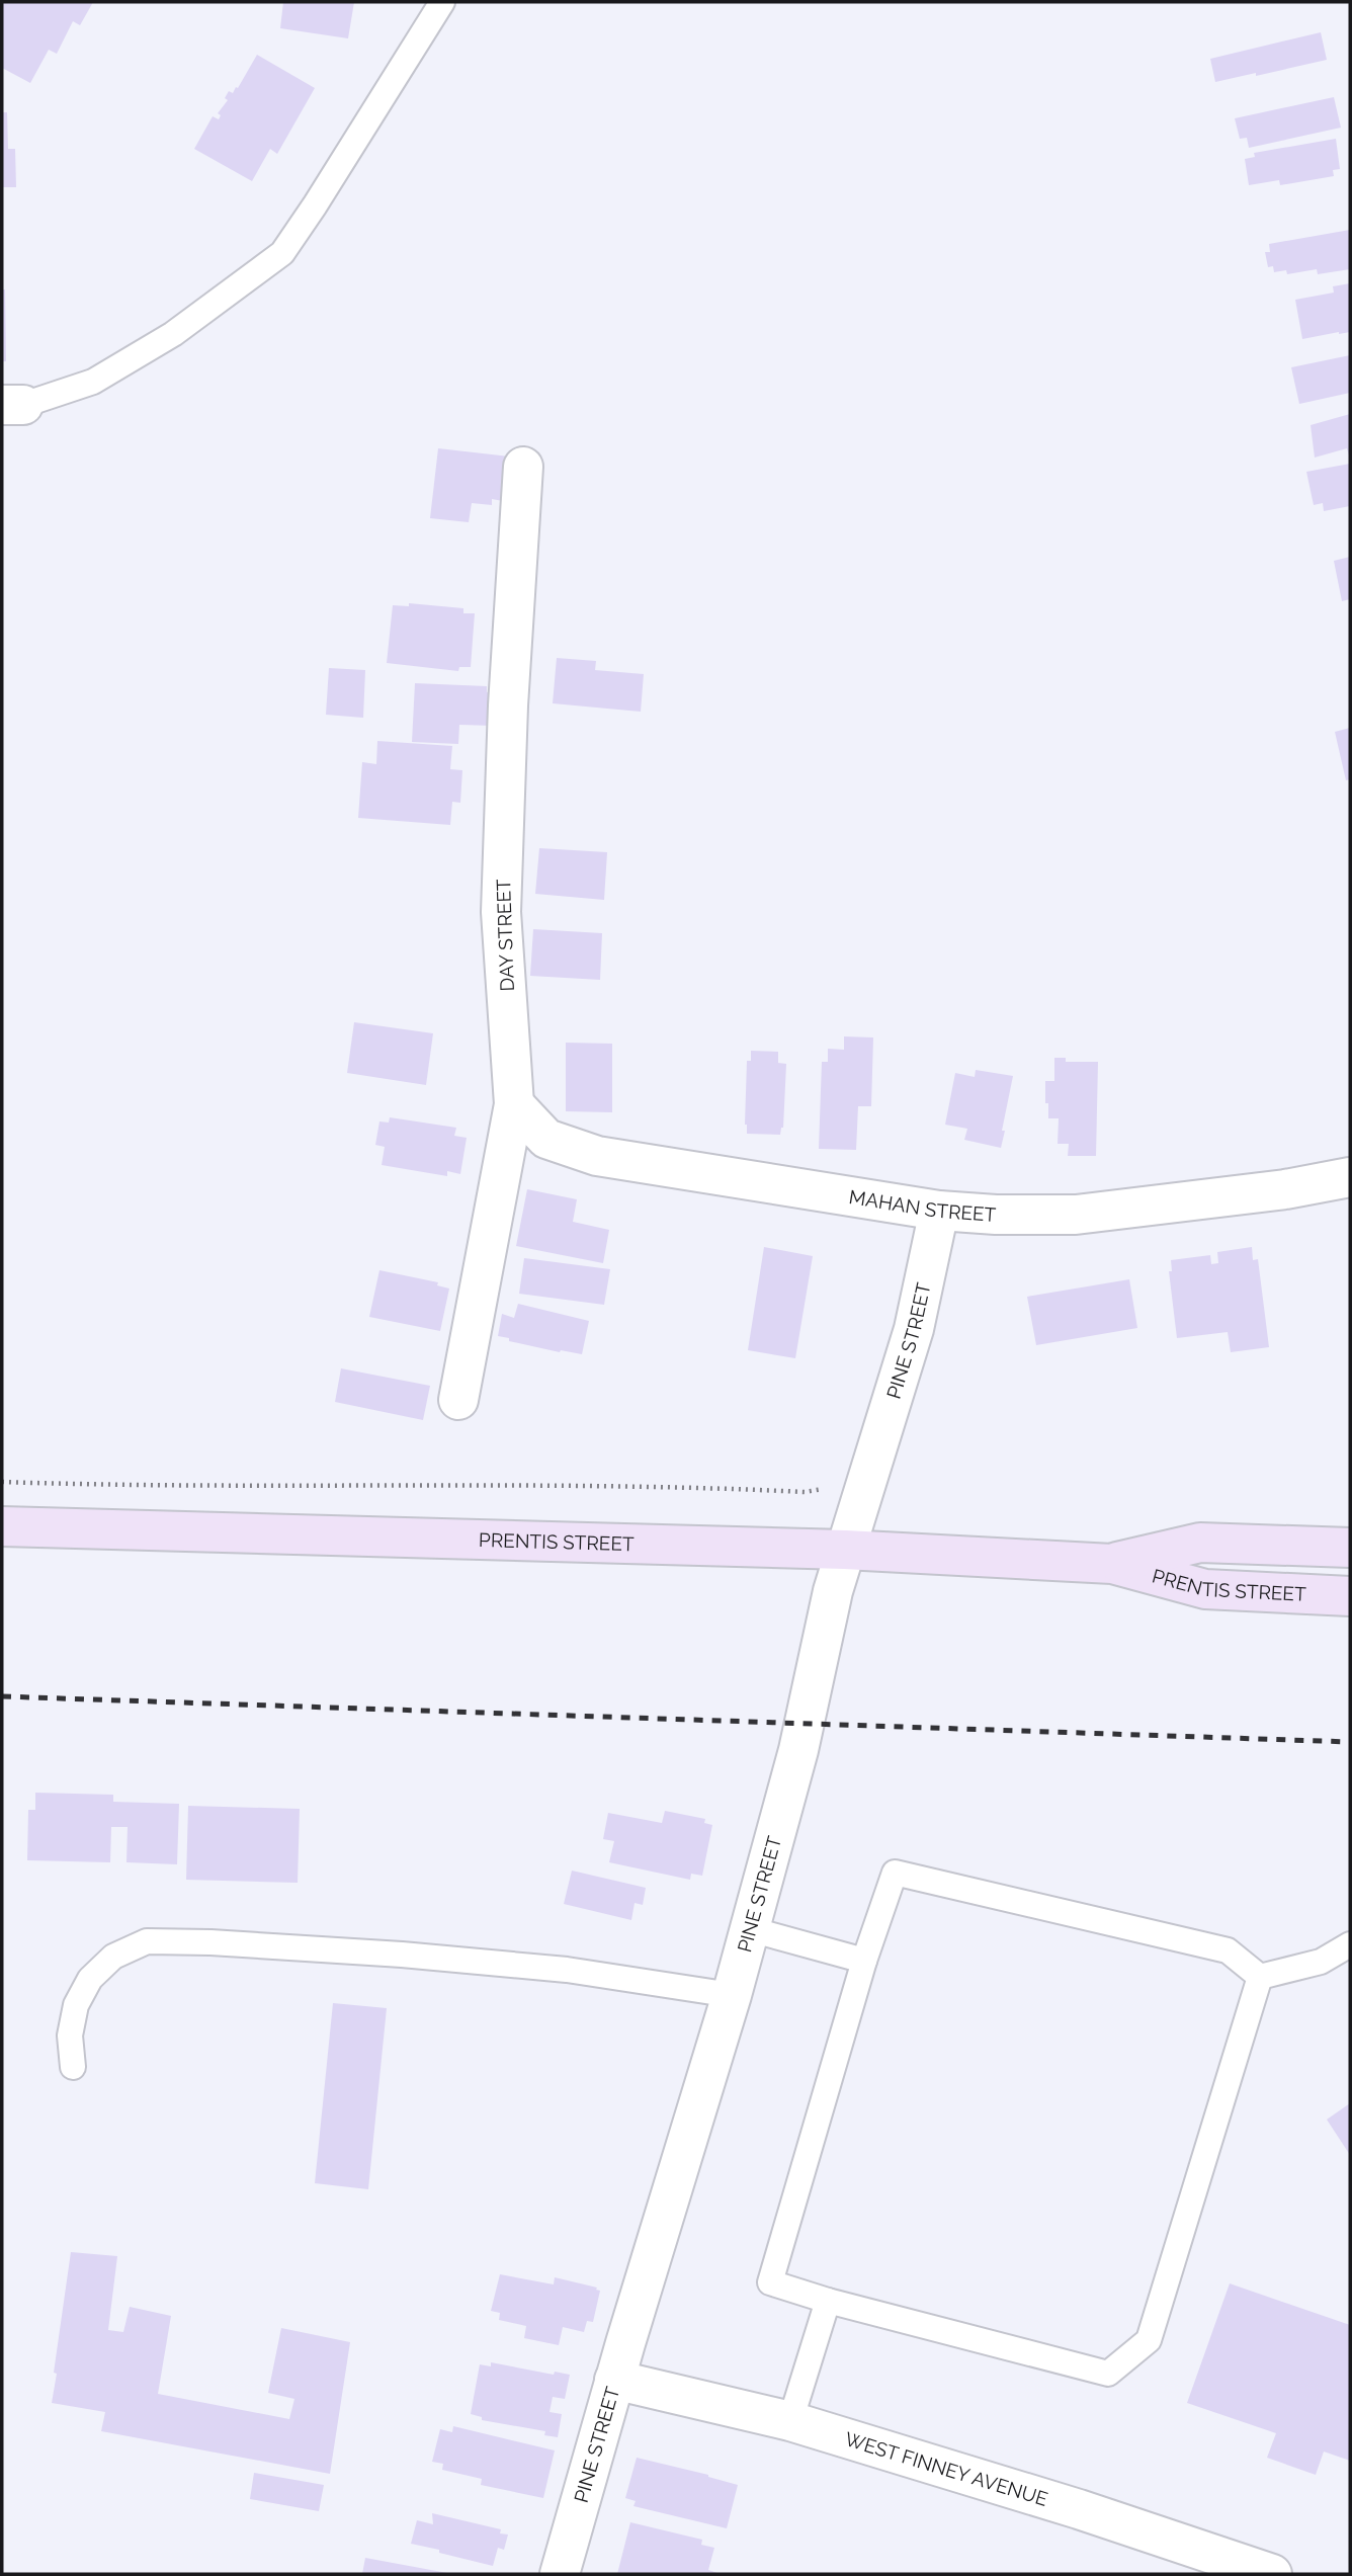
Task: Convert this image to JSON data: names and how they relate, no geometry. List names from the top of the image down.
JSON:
{
  "streets": {
    "street": [
      "DAY STREET",
      "MAHAN STREET",
      "PINE STREET",
      "PRENTIS STREET",
      "WEST FINNEY AVENUE"
    ]
  },
  "crossings": [
    ["DAY STREET", "MAHAN STREET"],
    ["MAHAN STREET", "PINE STREET"],
    ["PINE STREET", "PRENTIS STREET"],
    ["PINE STREET", "WEST FINNEY AVENUE"]
  ]
}
